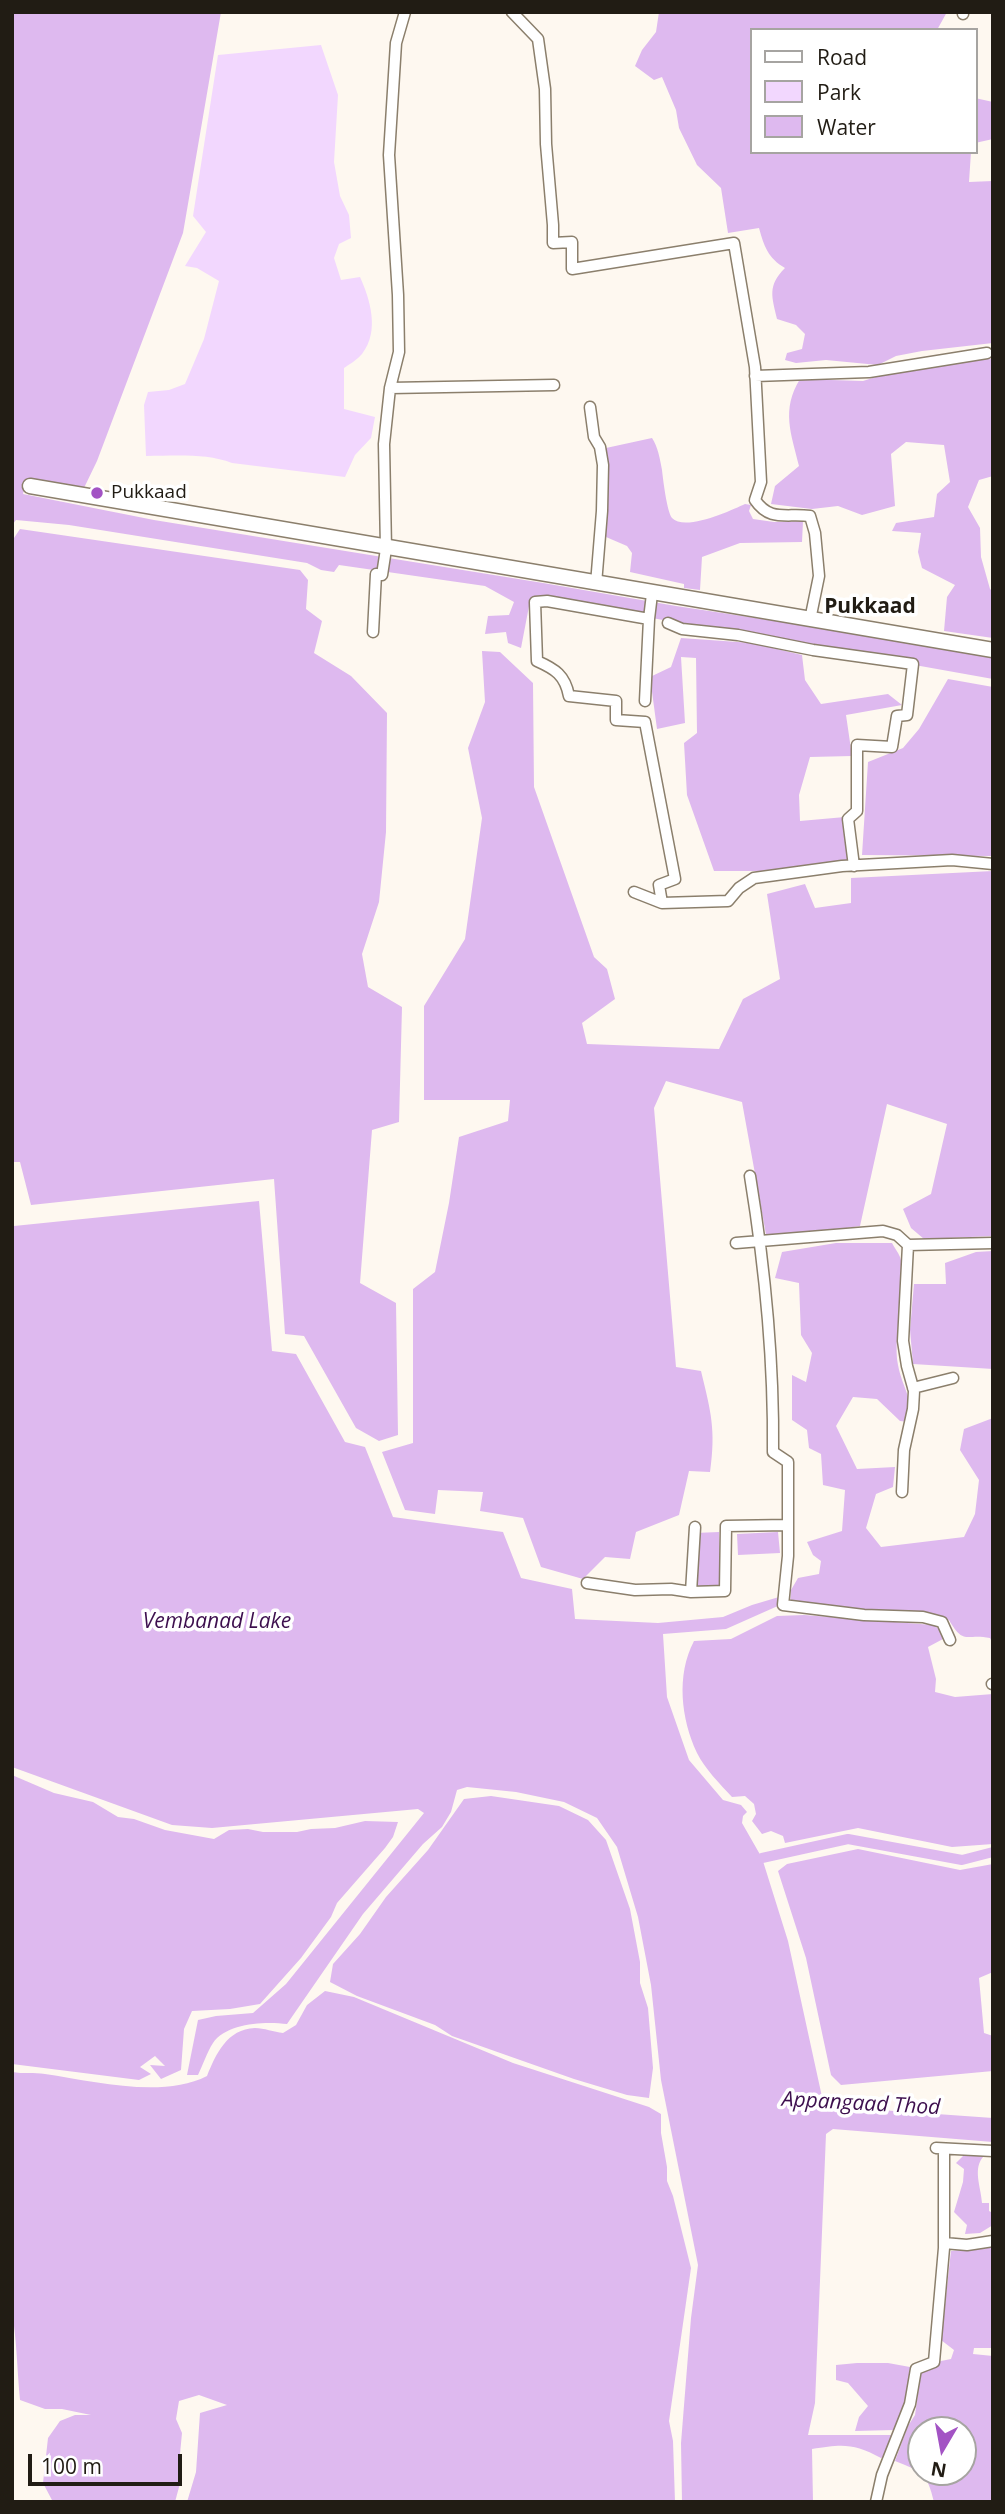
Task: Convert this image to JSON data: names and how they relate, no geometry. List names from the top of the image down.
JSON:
{
  "districts": ["Pukkaad"],
  "water": ["Vembanad Lake", "Appangaad Thod"],
  "places": ["Pukkaad"],
  "legend": ["Road", "Park", "Water"],
  "scale_bar": "100 m",
  "north": "bottom"
}
